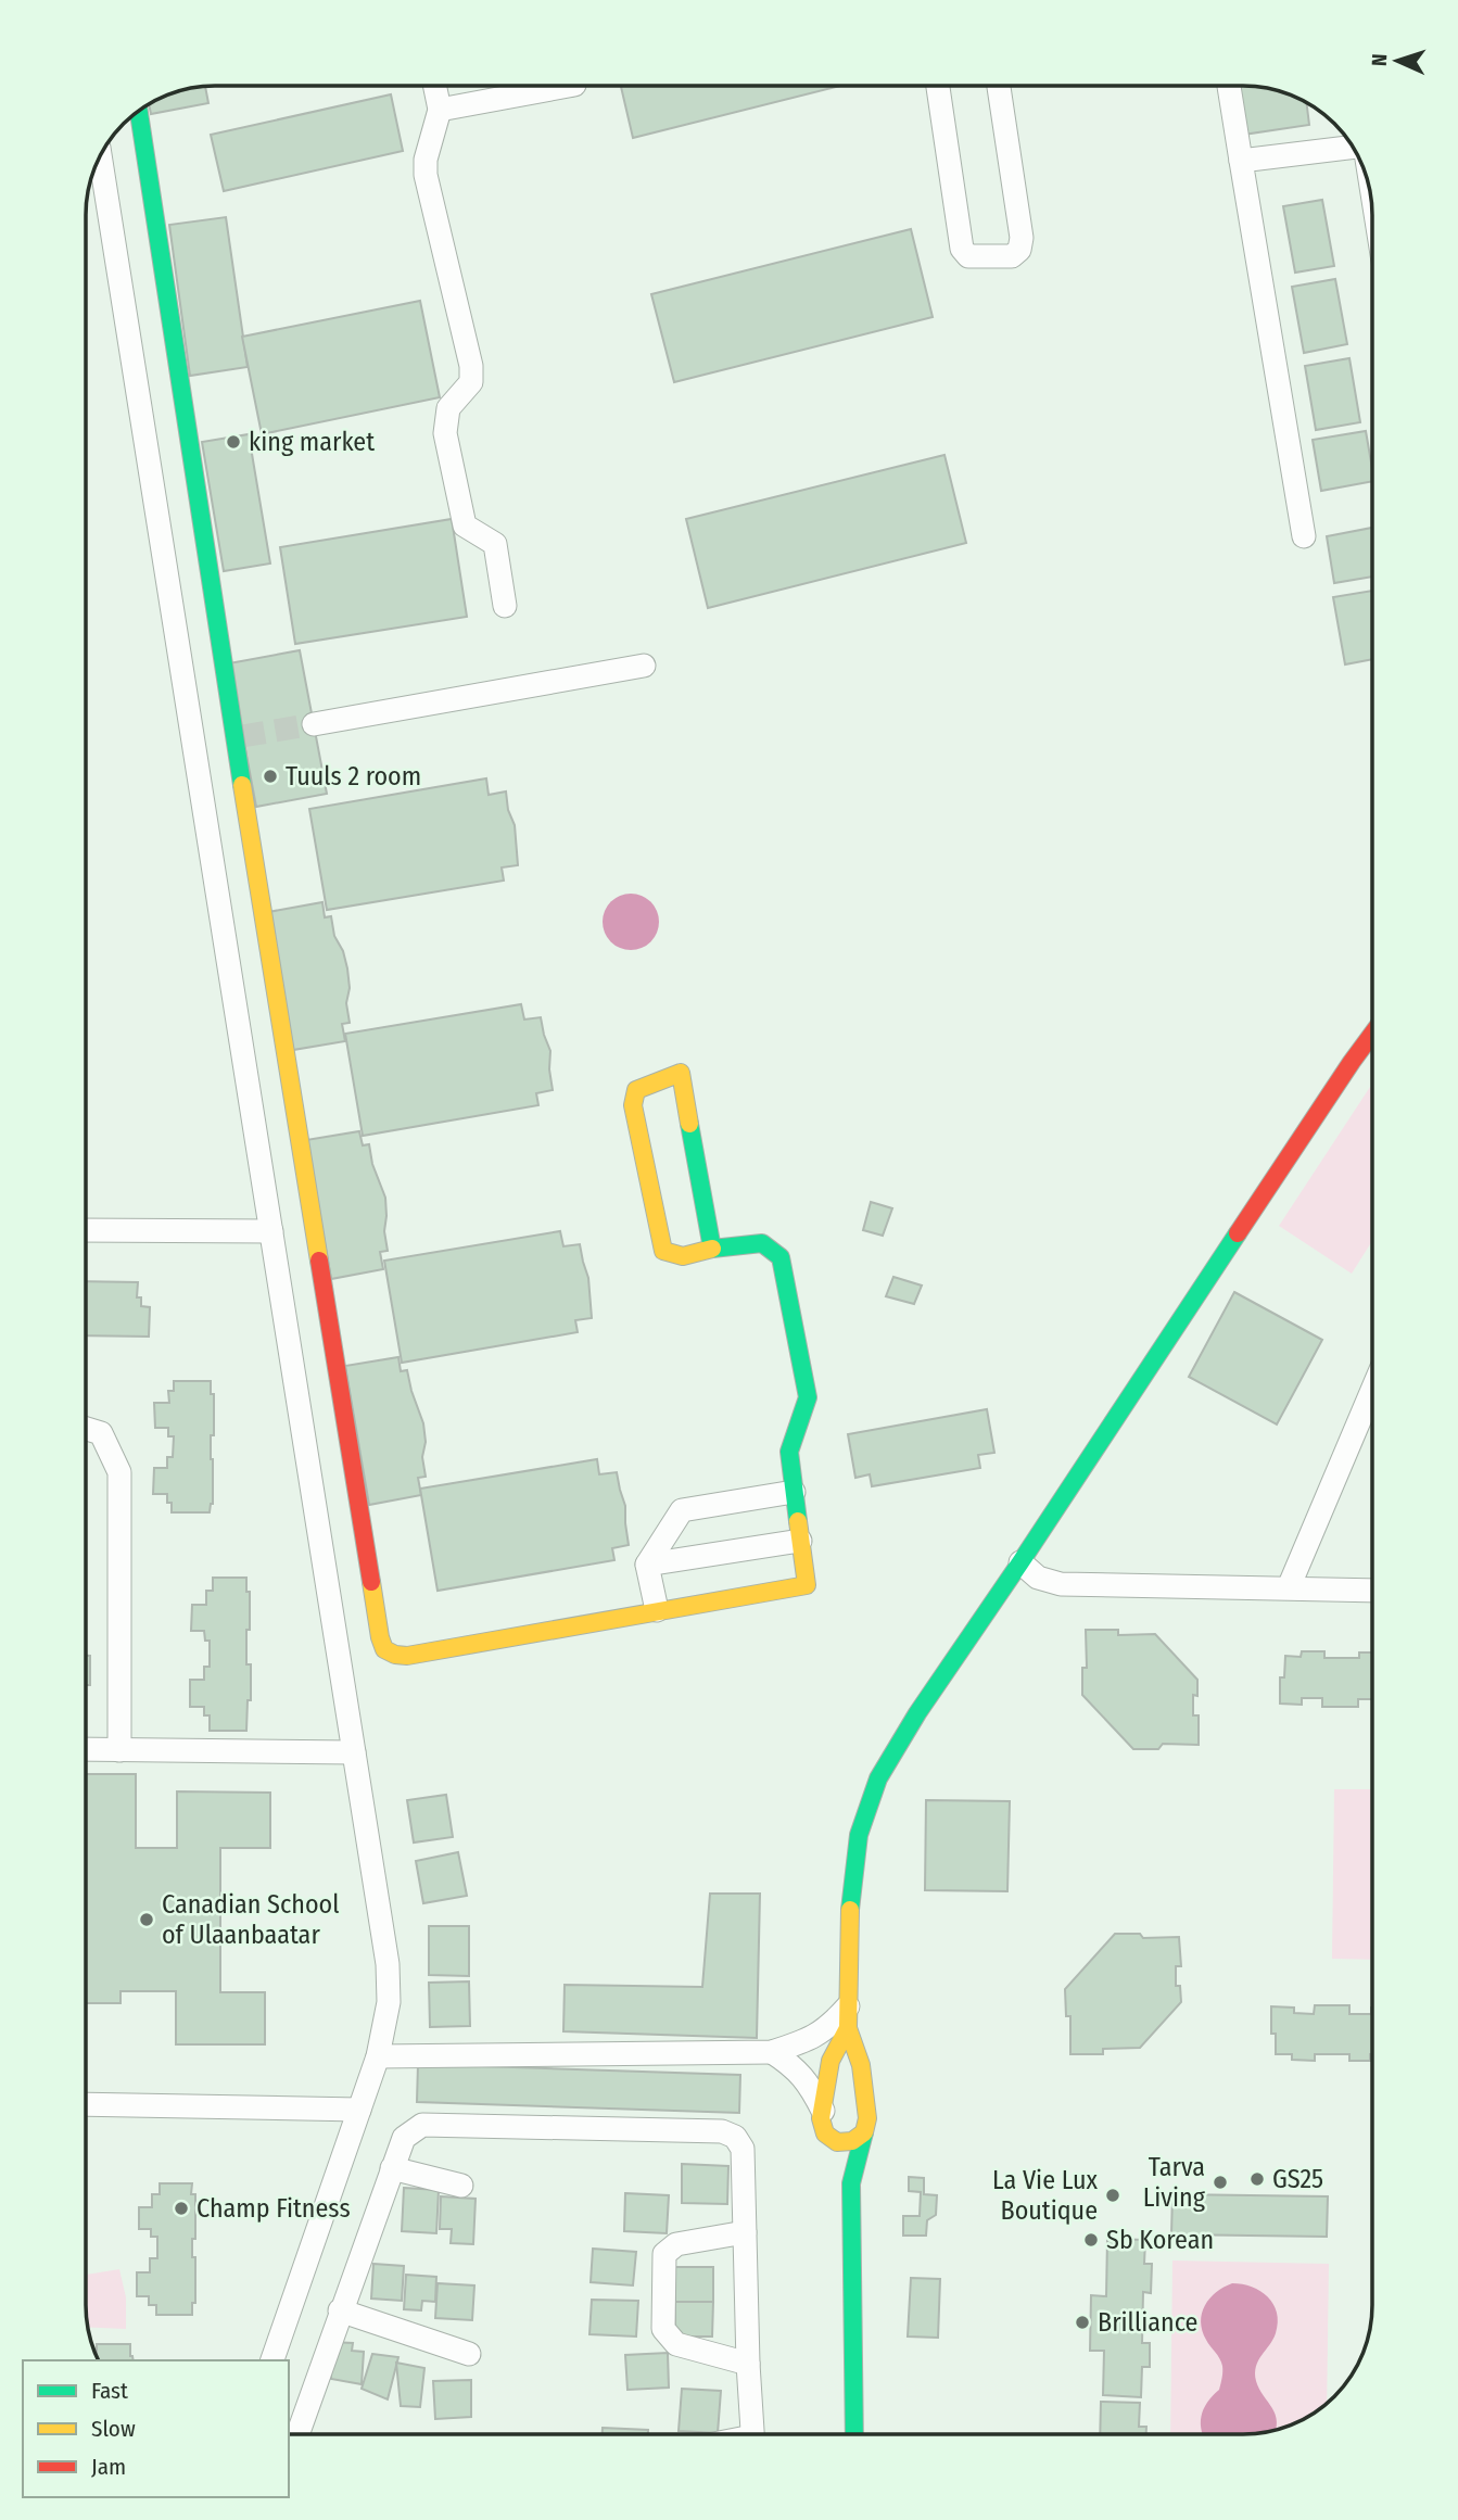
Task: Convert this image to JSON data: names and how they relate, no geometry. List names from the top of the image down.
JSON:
{
  "places": [
    "king market",
    "Tuuls 2 room",
    "Canadian School of Ulaanbaatar",
    "GS25",
    "Tarva Living",
    "La Vie Lux Boutique",
    "Champ Fitness",
    "Sb Korean",
    "Brilliance"
  ],
  "legend": ["Fast", "Slow", "Jam"],
  "north": "left"
}
